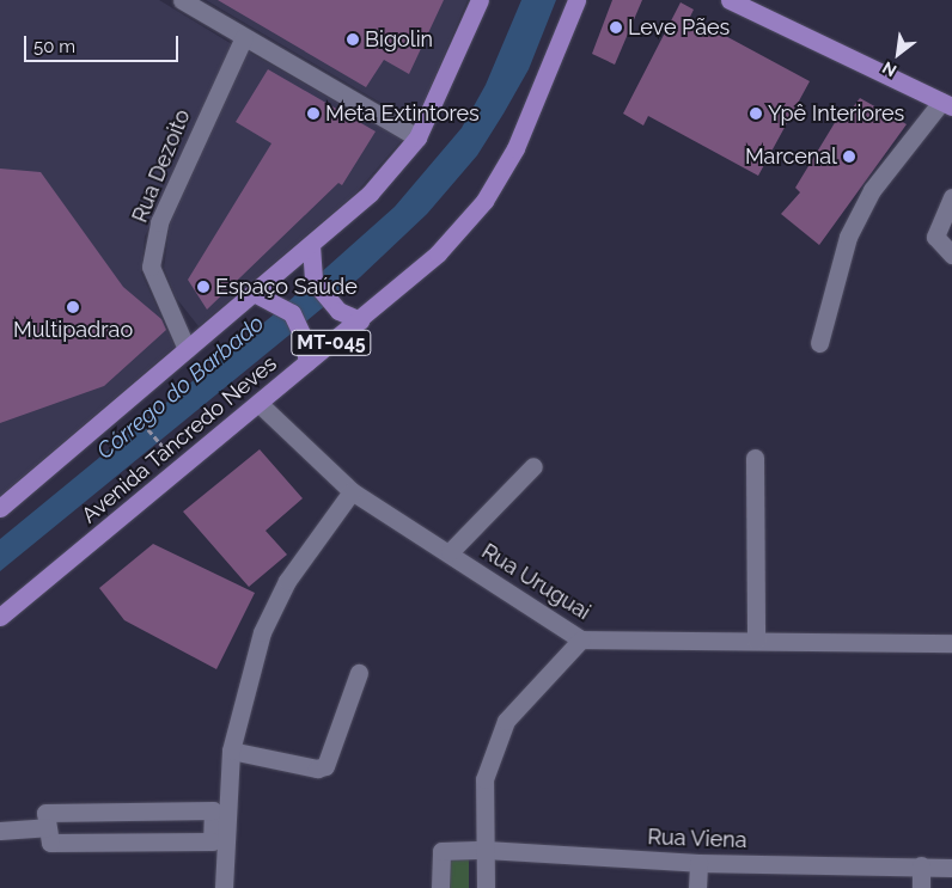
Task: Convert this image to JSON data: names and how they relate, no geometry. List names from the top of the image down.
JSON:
{
  "streets": {
    "main road": ["MT-045", "Avenida Tancredo Neves"],
    "street": ["Rua Dezoito", "Rua Uruguai", "Rua Viena"]
  },
  "crossings": [
    ["Avenida Tancredo Neves", "Rua Uruguai"]
  ],
  "water": ["Córrego do Barbado"],
  "places": [
    "Leve Pães",
    "Bigolin",
    "Meta Extintores",
    "Ypê Interiores",
    "Marcenal",
    "Espaço Saúde",
    "Multipadrao"
  ],
  "scale_bar": "50 m",
  "north": "bottom left"
}
